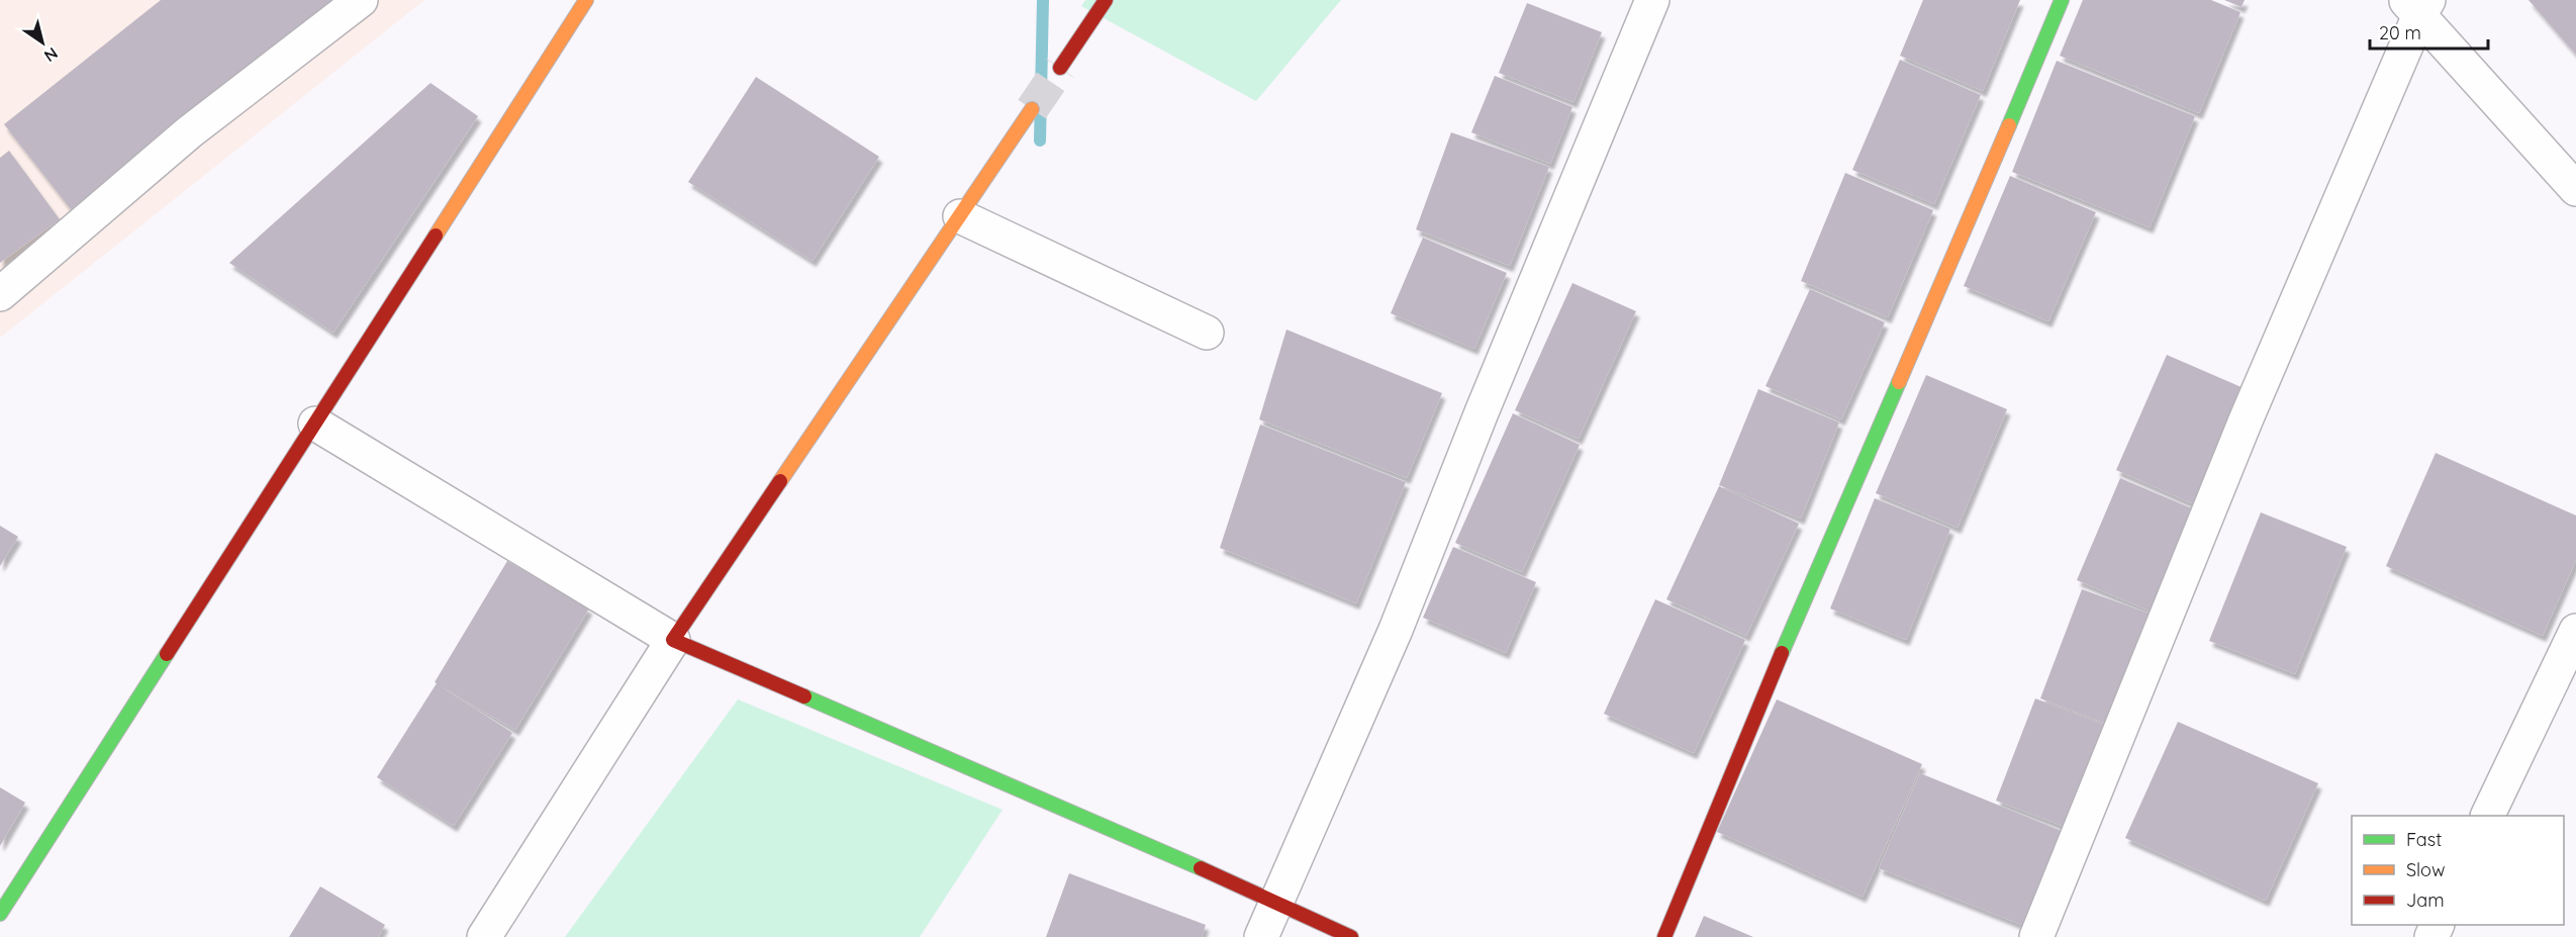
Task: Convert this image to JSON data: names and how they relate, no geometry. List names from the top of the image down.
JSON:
{
  "legend": ["Fast", "Slow", "Jam"],
  "scale_bar": "20 m",
  "north": "bottom right"
}
